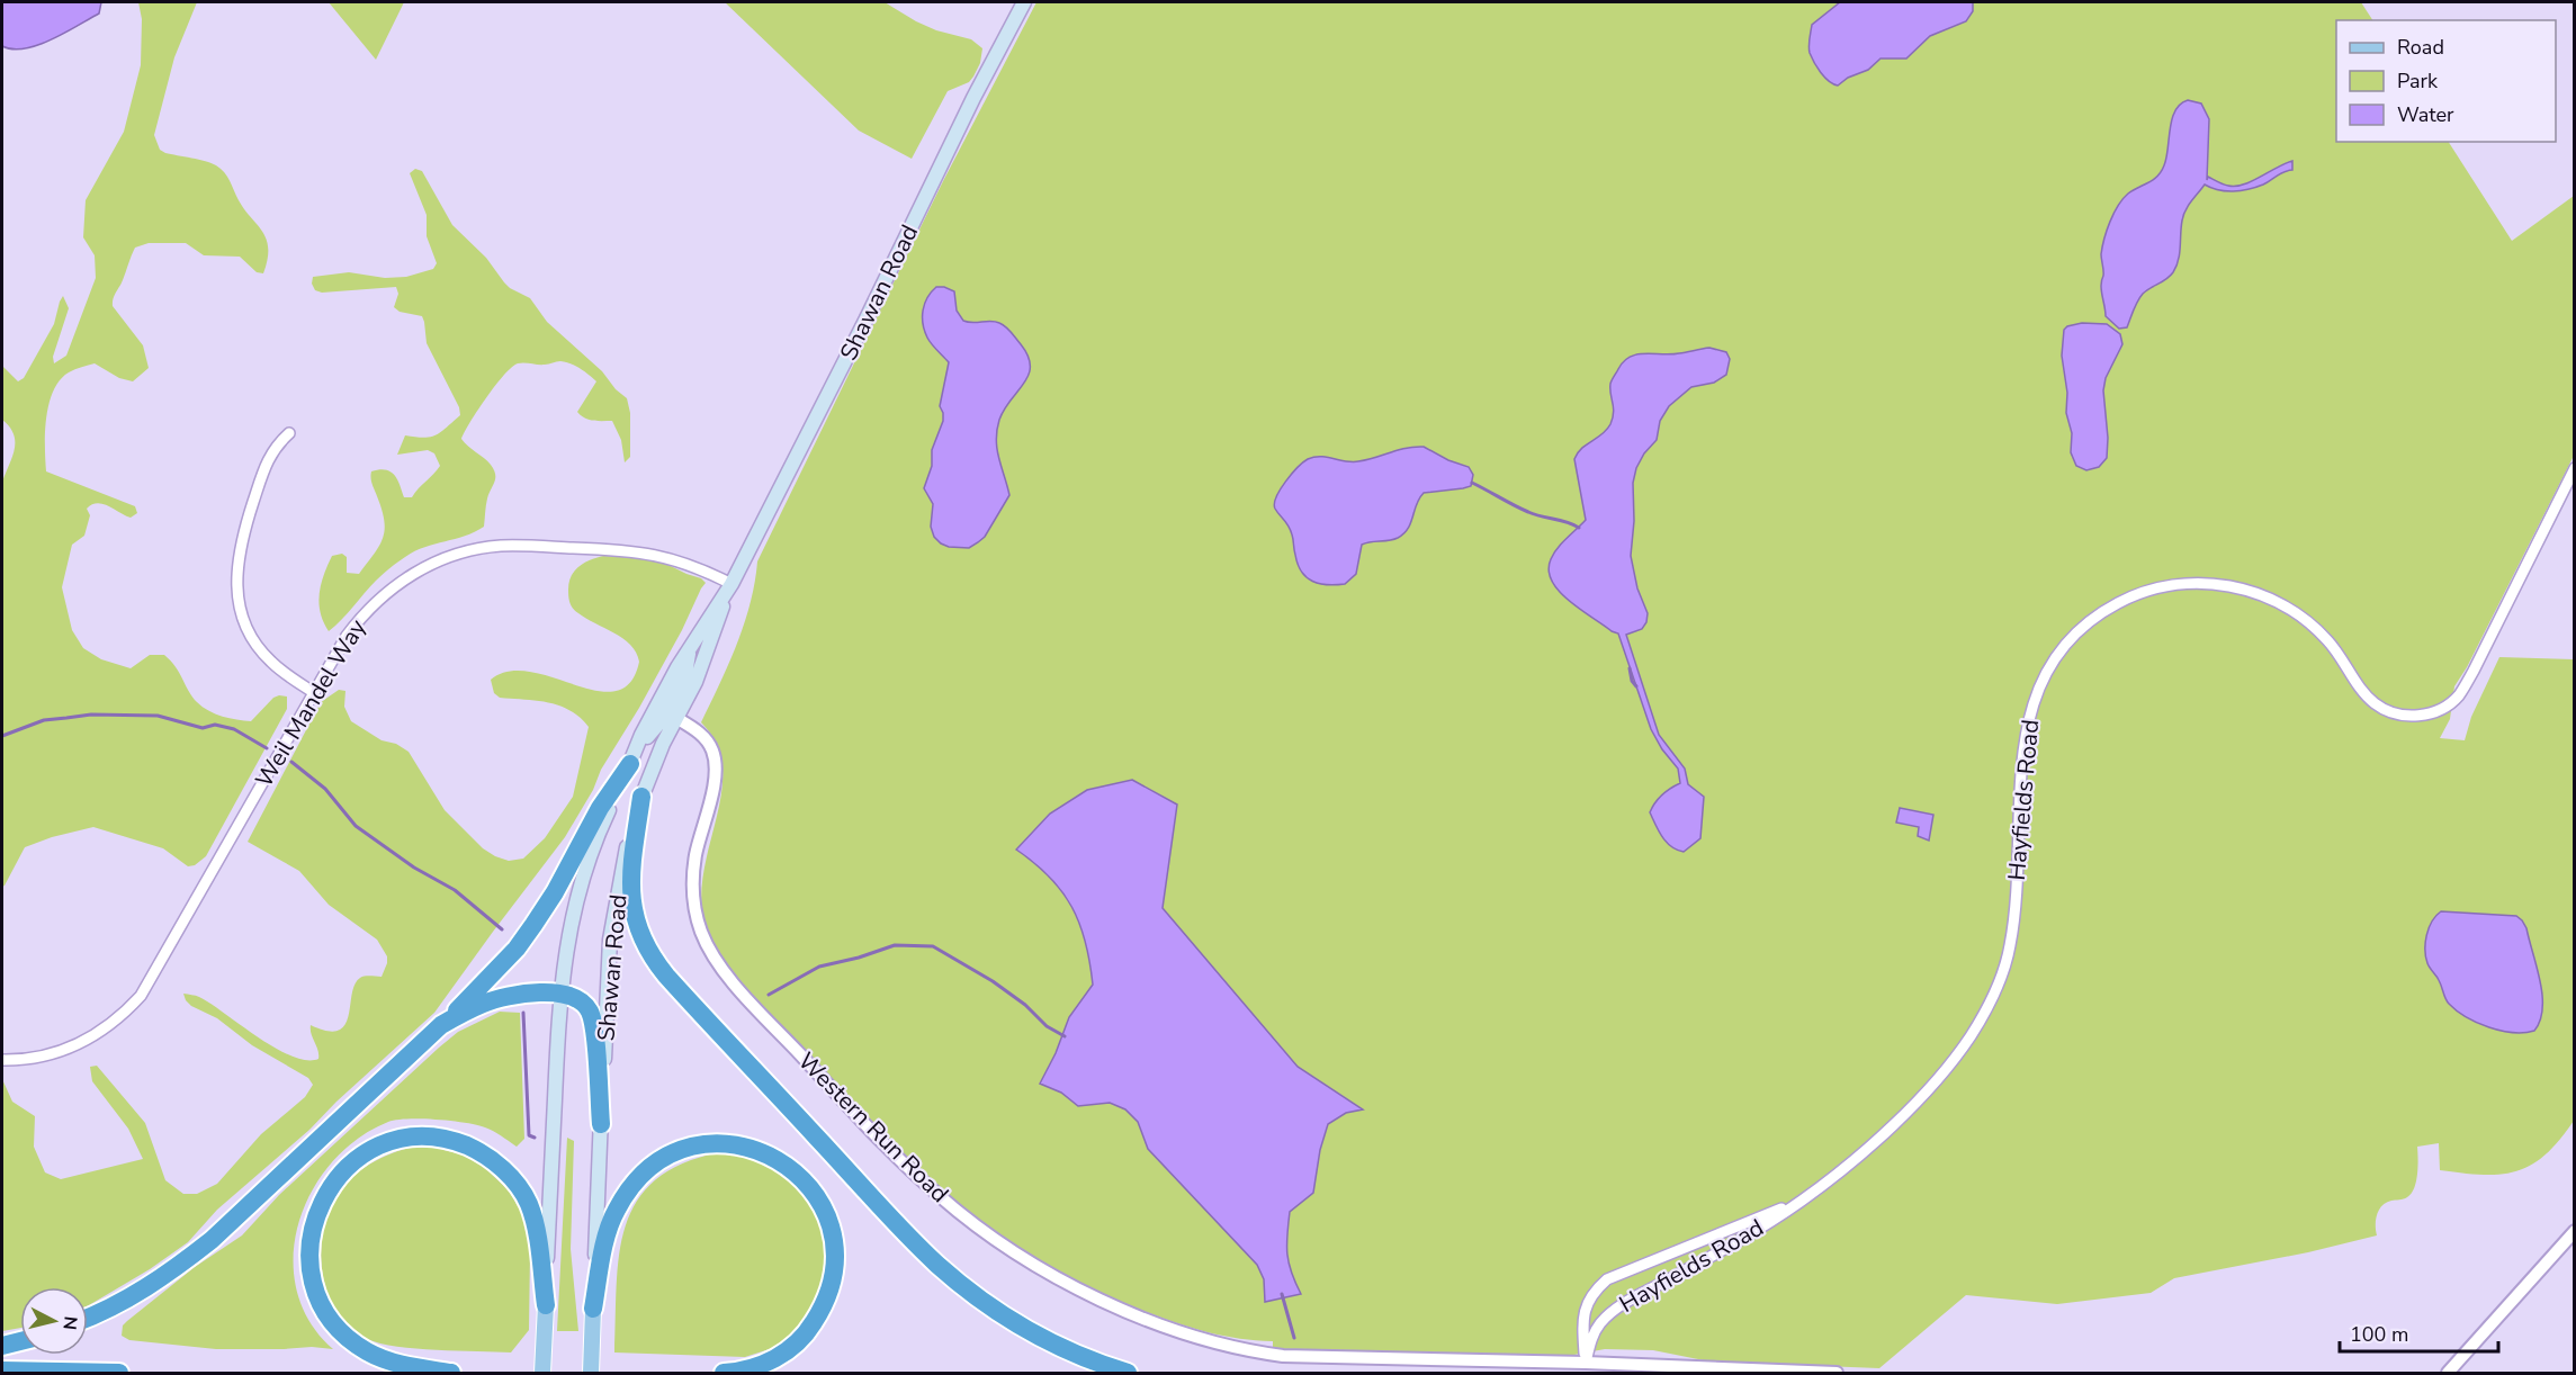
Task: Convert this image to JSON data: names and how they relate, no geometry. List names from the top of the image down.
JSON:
{
  "streets": {
    "main road": ["Shawan Road"],
    "street": ["Weil Mandel Way", "Hayfields Road", "Western Run Road"]
  },
  "crossings": [
    ["Shawan Road", "Weil Mandel Way"],
    ["Shawan Road", "Western Run Road"],
    ["Hayfields Road", "Western Run Road"]
  ],
  "legend": ["Road", "Park", "Water"],
  "scale_bar": "100 m",
  "north": "right"
}
